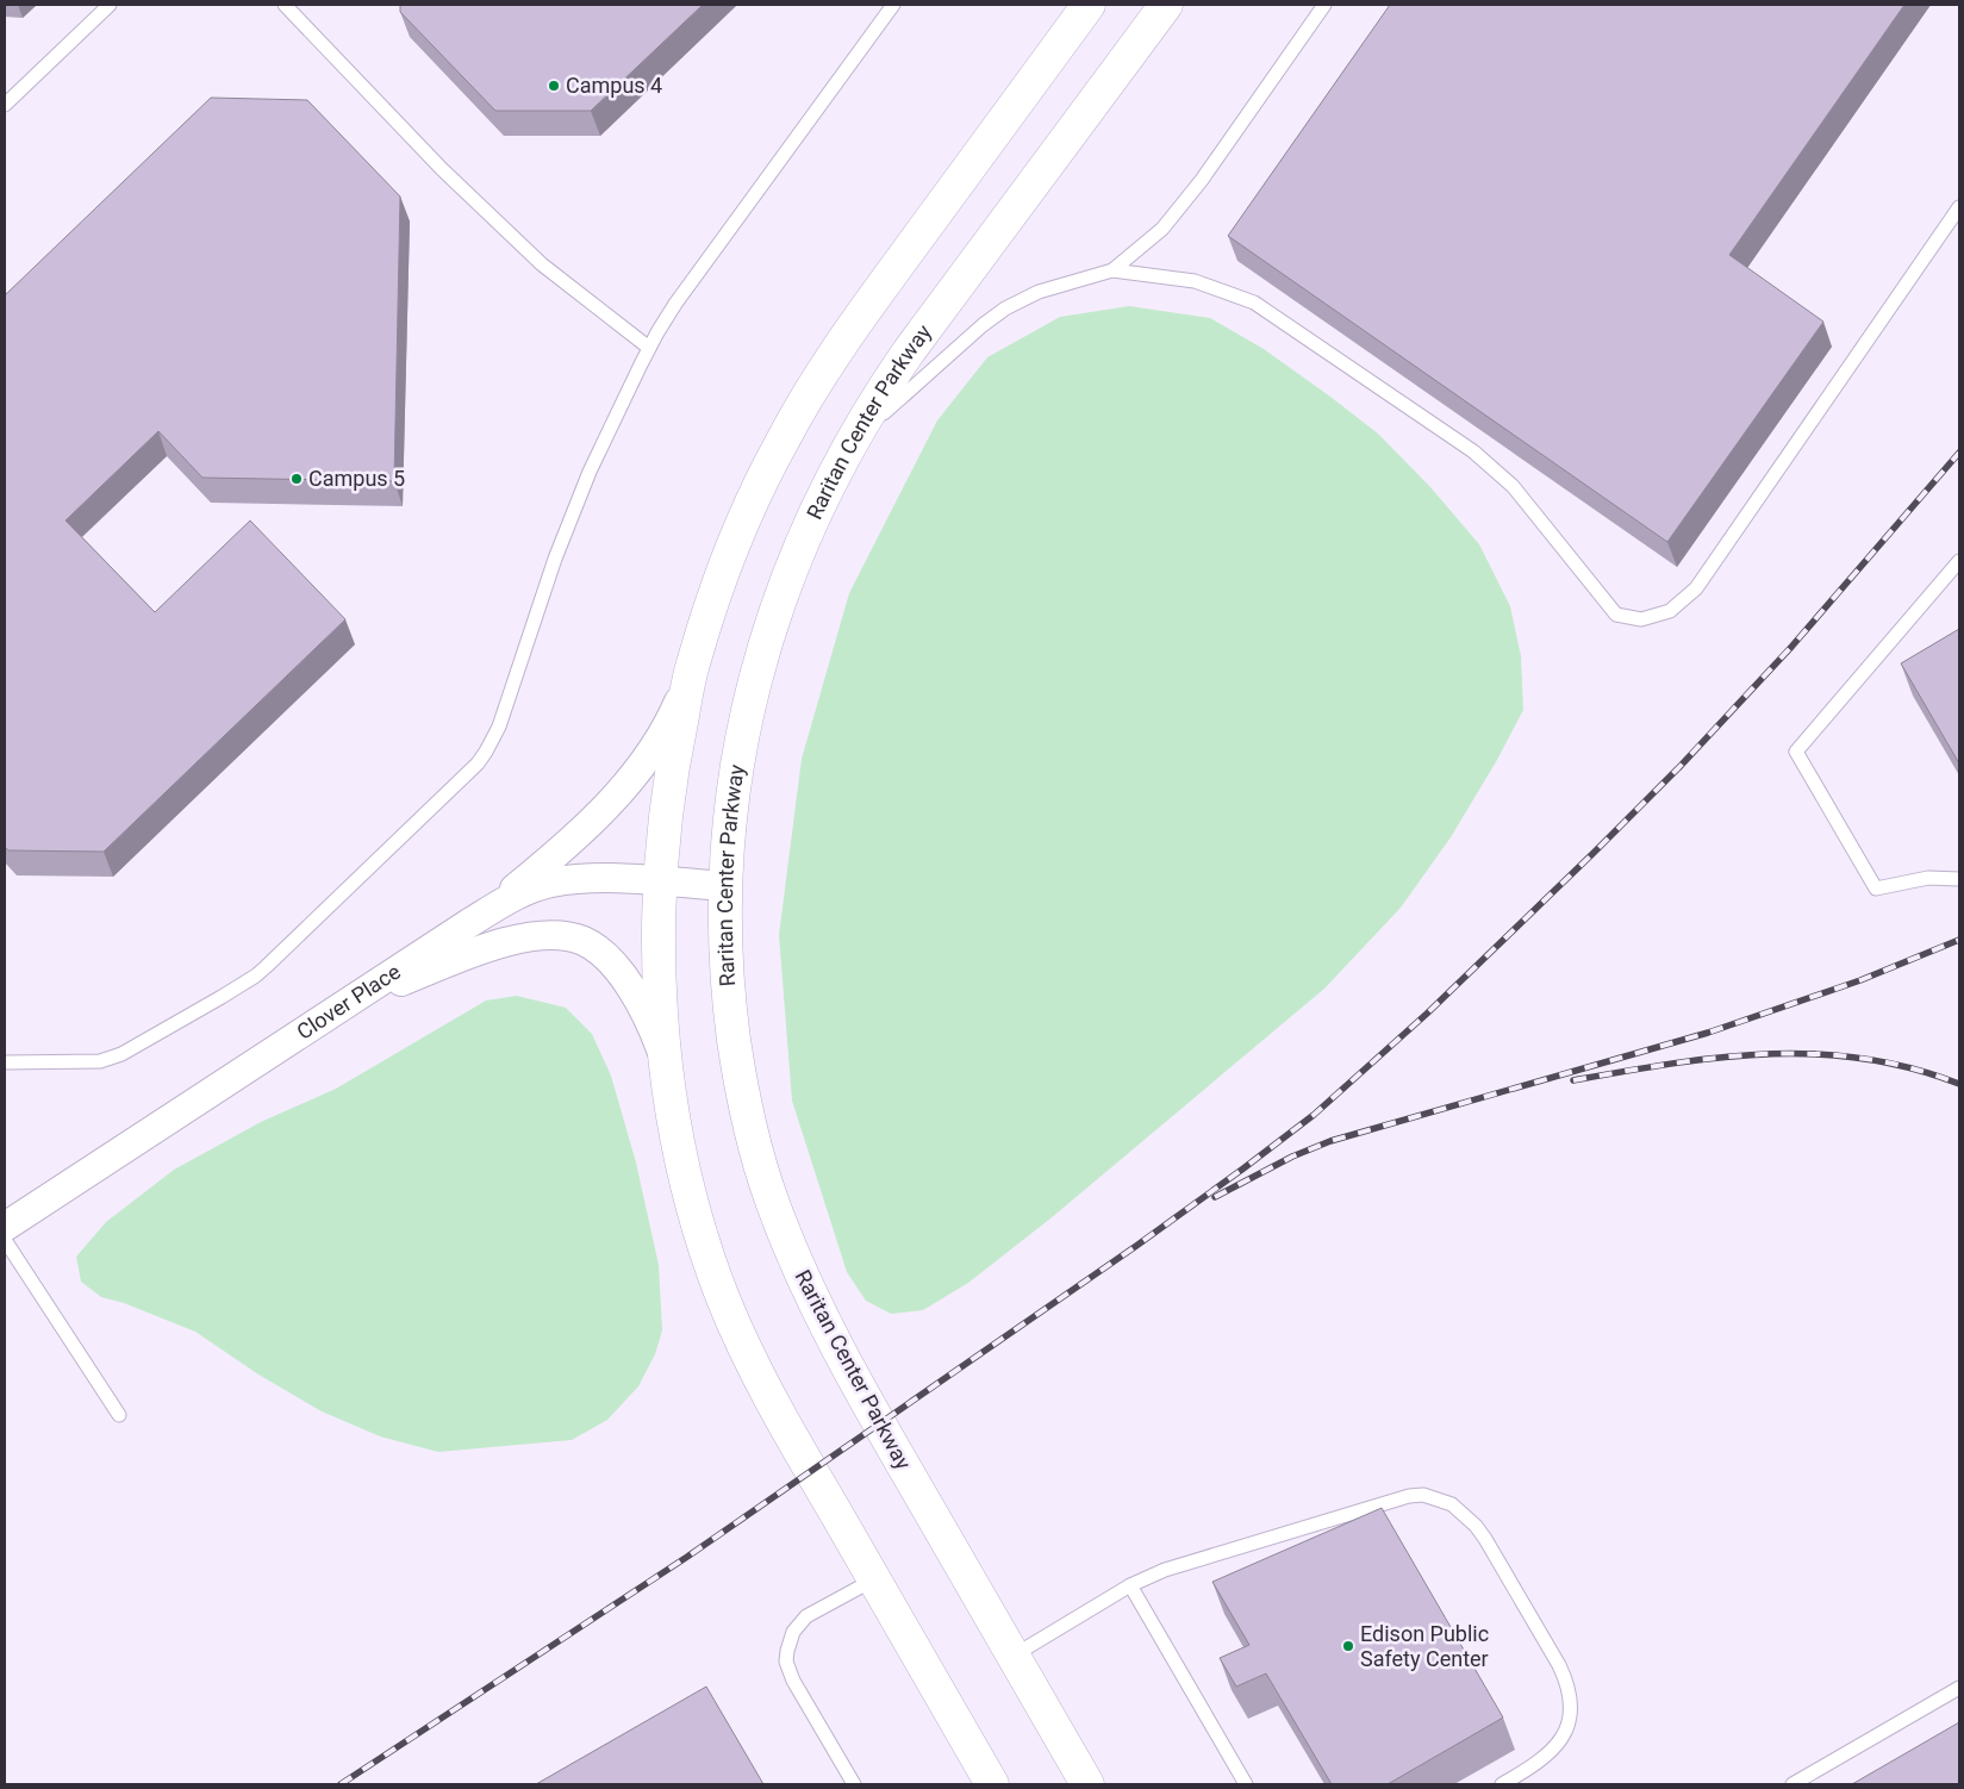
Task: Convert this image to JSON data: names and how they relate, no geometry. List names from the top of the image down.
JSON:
{
  "streets": {
    "street": ["Raritan Center Parkway", "Clover Place"]
  },
  "crossings": [
    ["Raritan Center Parkway", "Clover Place"]
  ],
  "places": ["Campus 4", "Campus 5", "Edison Public Safety Center"]
}
